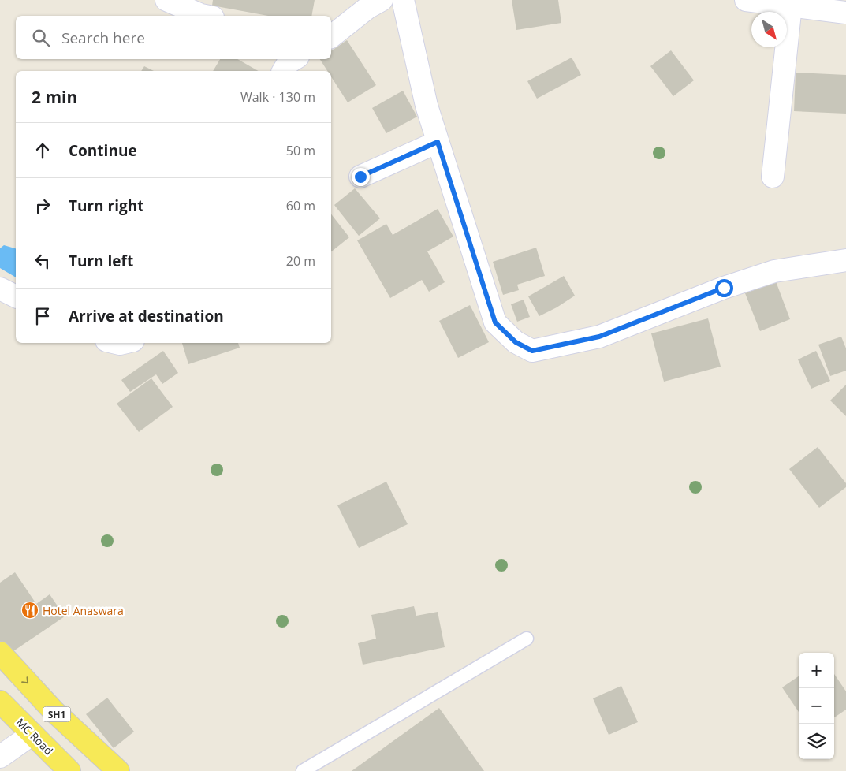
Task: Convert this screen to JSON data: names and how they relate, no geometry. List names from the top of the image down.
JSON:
{
  "streets": {
    "main road": ["SH1", "MC Road"]
  },
  "places": {
    "restaurant": ["Hotel Anaswara"]
  },
  "north": "bottom right",
  "page": {
    "search": "Search here",
    "heading": ["2 min", "Walk · 130 m"],
    "list": [
      ["Continue", "50 m"],
      ["Turn right", "60 m"],
      ["Turn left", "20 m"],
      "Arrive at destination"
    ],
    "map_buttons": ["+", "−"]
  }
}
